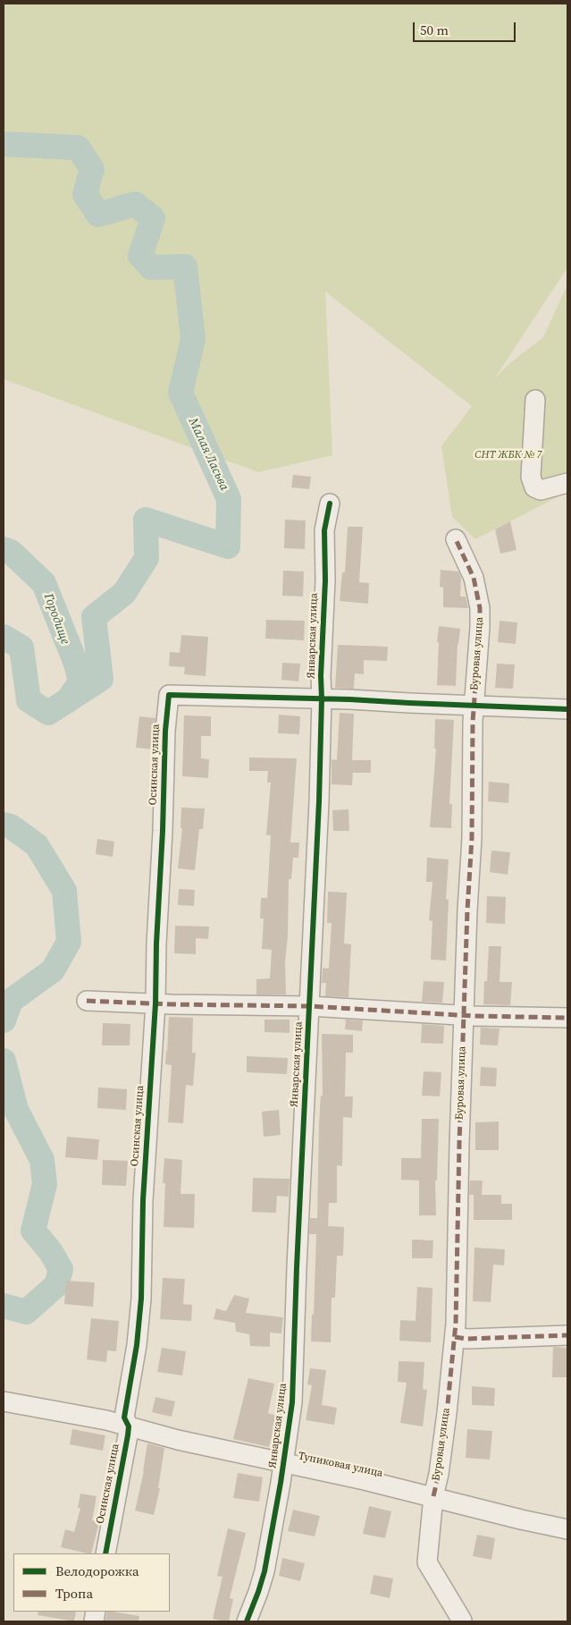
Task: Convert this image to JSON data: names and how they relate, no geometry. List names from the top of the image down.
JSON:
{
  "streets": {
    "street": [
      "Январская улица",
      "Буровая улица",
      "Осинская улица",
      "Тупиковая улица"
    ]
  },
  "crossings": [
    ["Январская улица", "Осинская улица"],
    ["Январская улица", "Тупиковая улица"],
    ["Буровая улица", "Тупиковая улица"],
    ["Осинская улица", "Тупиковая улица"]
  ],
  "water": ["Малая Ласьва", "Городище"],
  "parks": ["СНТ ЖБК № 7"],
  "legend": ["Велодорожка", "Тропа"],
  "scale_bar": "50 m"
}
